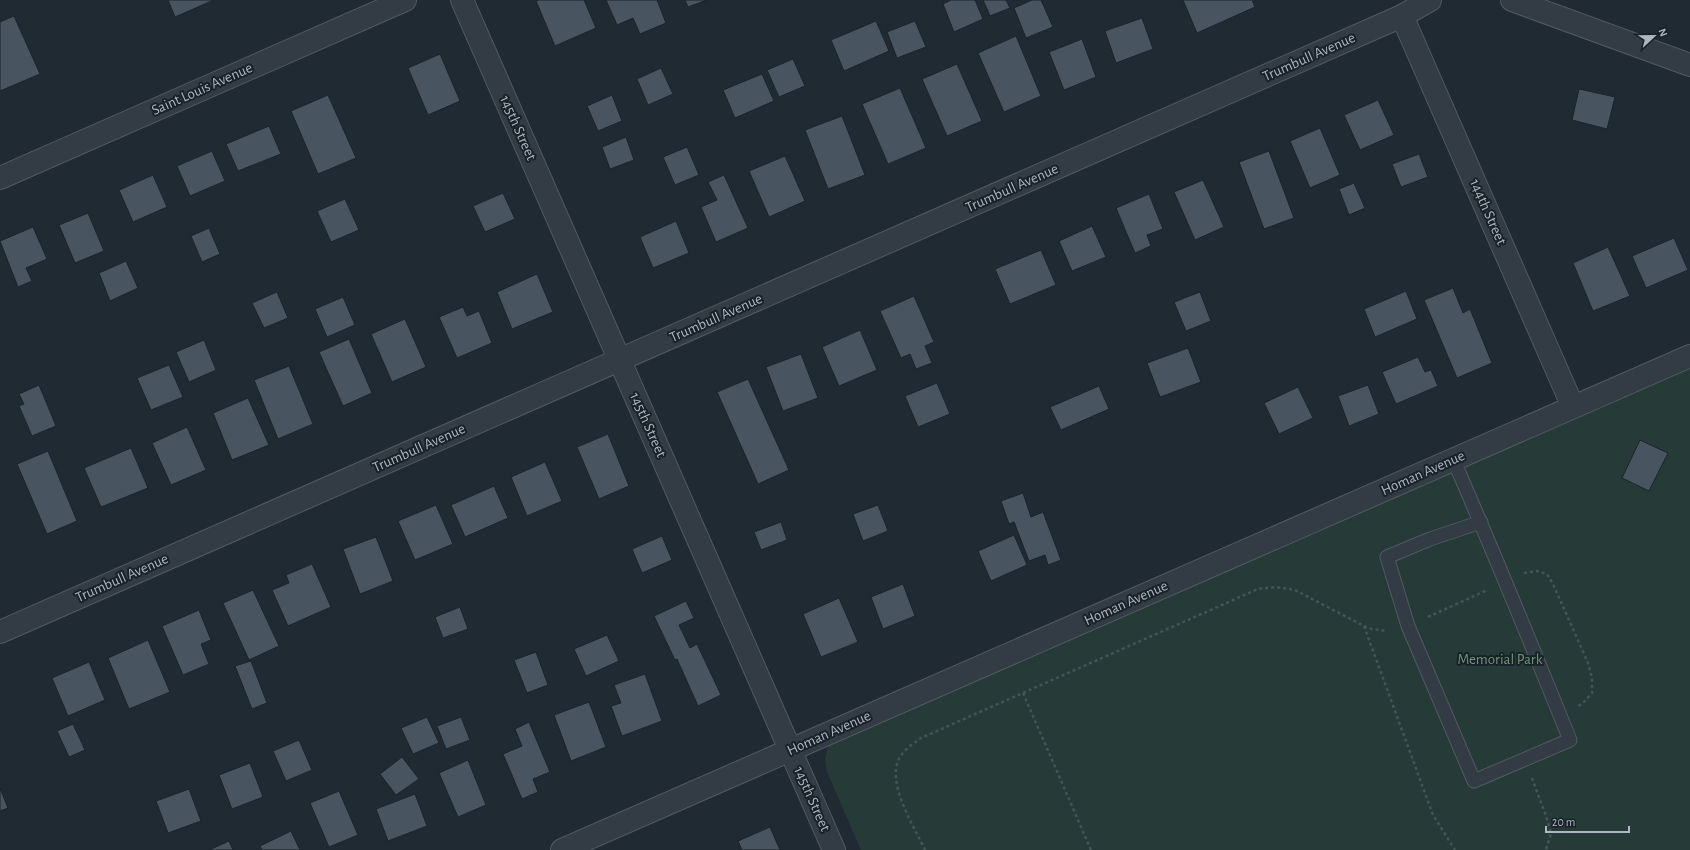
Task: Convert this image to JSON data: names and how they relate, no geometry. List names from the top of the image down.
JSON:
{
  "streets": {
    "street": [
      "Trumbull Avenue",
      "Saint Louis Avenue",
      "145th Street",
      "144th Street",
      "Homan Avenue"
    ]
  },
  "crossings": [
    ["Trumbull Avenue", "145th Street"],
    ["Trumbull Avenue", "144th Street"],
    ["145th Street", "Homan Avenue"],
    ["144th Street", "Homan Avenue"]
  ],
  "parks": ["Memorial Park"],
  "scale_bar": "20 m",
  "north": "right"
}
